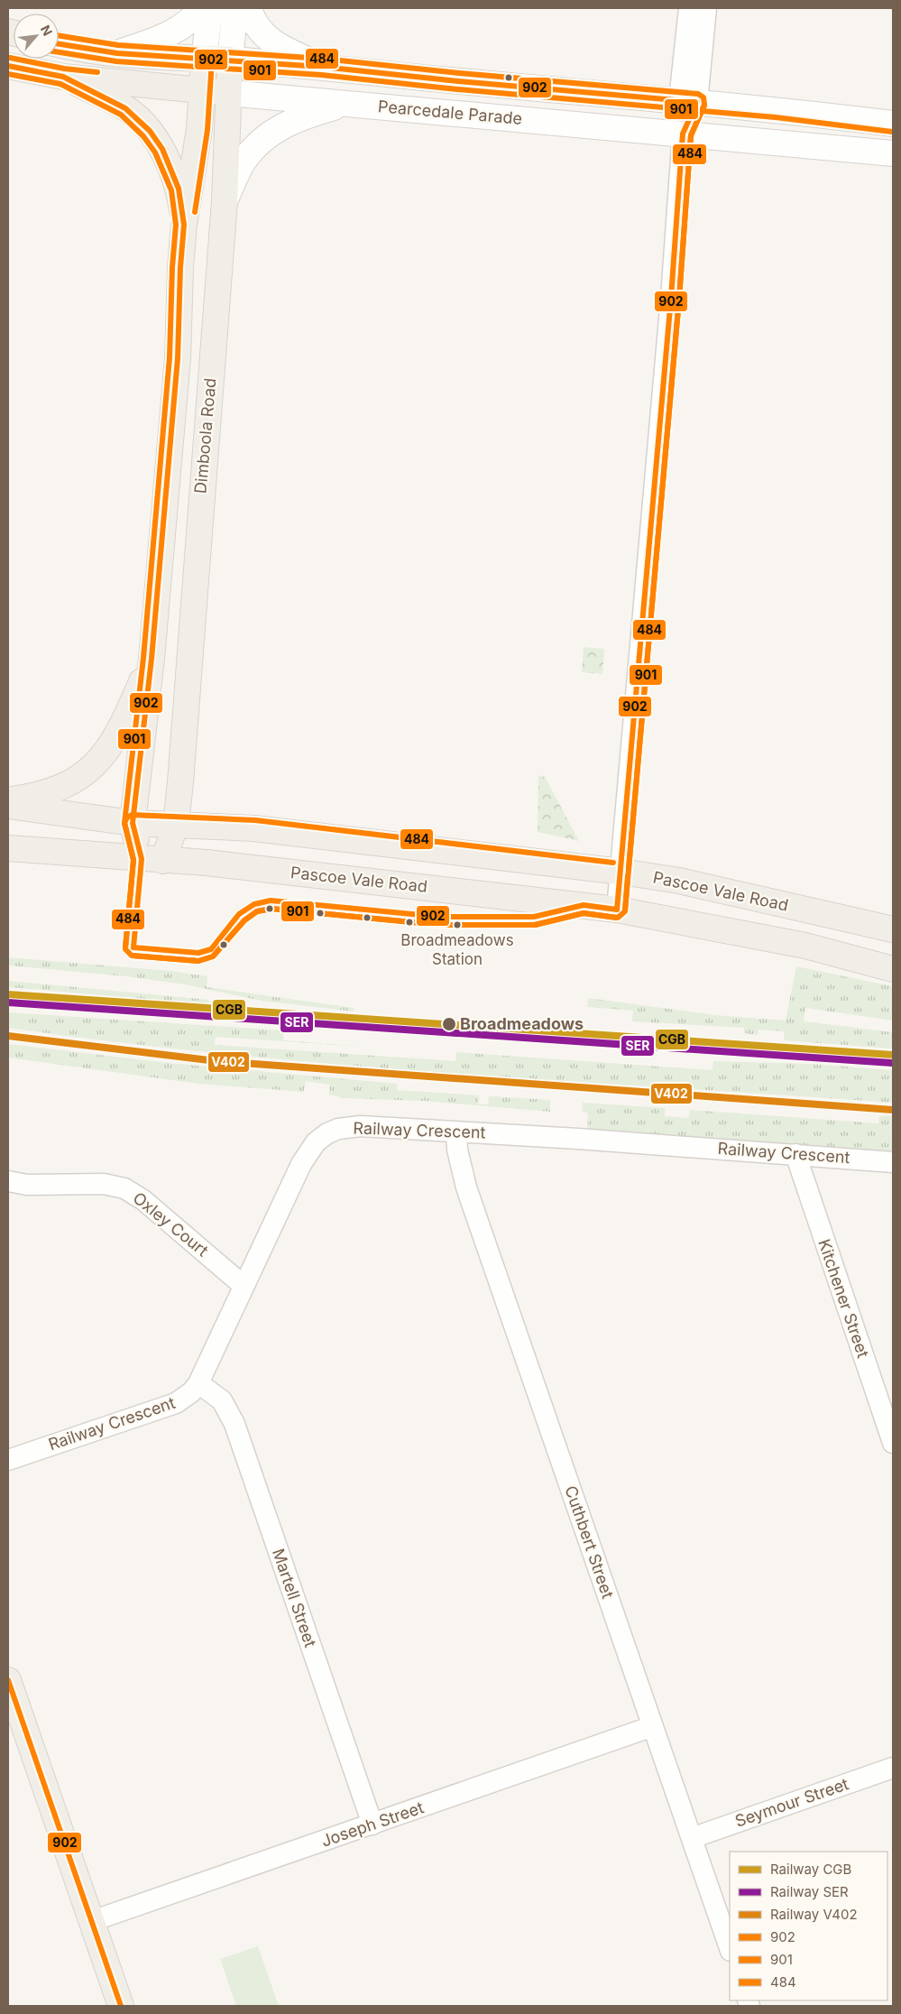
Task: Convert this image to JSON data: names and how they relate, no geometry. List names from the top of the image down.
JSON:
{
  "streets": {
    "main road": ["Pearcedale Parade", "Dimboola Road", "Pascoe Vale Road"],
    "street": [
      "Railway Crescent",
      "Oxley Court",
      "Kitchener Street",
      "Cuthbert Street",
      "Martell Street",
      "Seymour Street",
      "Joseph Street"
    ]
  },
  "crossings": [
    ["Pearcedale Parade", "Dimboola Road"],
    ["Dimboola Road", "Pascoe Vale Road"],
    ["Railway Crescent", "Oxley Court"],
    ["Railway Crescent", "Kitchener Street"],
    ["Railway Crescent", "Cuthbert Street"],
    ["Railway Crescent", "Martell Street"],
    ["Cuthbert Street", "Seymour Street"],
    ["Cuthbert Street", "Joseph Street"],
    ["Martell Street", "Joseph Street"]
  ],
  "places": ["Broadmeadows Station", "Broadmeadows"],
  "lines": [
    "transit line 484",
    "transit line 902",
    "transit line 901",
    "rail line CGB",
    "rail line SER",
    "rail line V402"
  ],
  "legend": [
    "Railway CGB",
    "Railway SER",
    "Railway V402",
    "902",
    "901",
    "484"
  ],
  "north": "top right"
}
